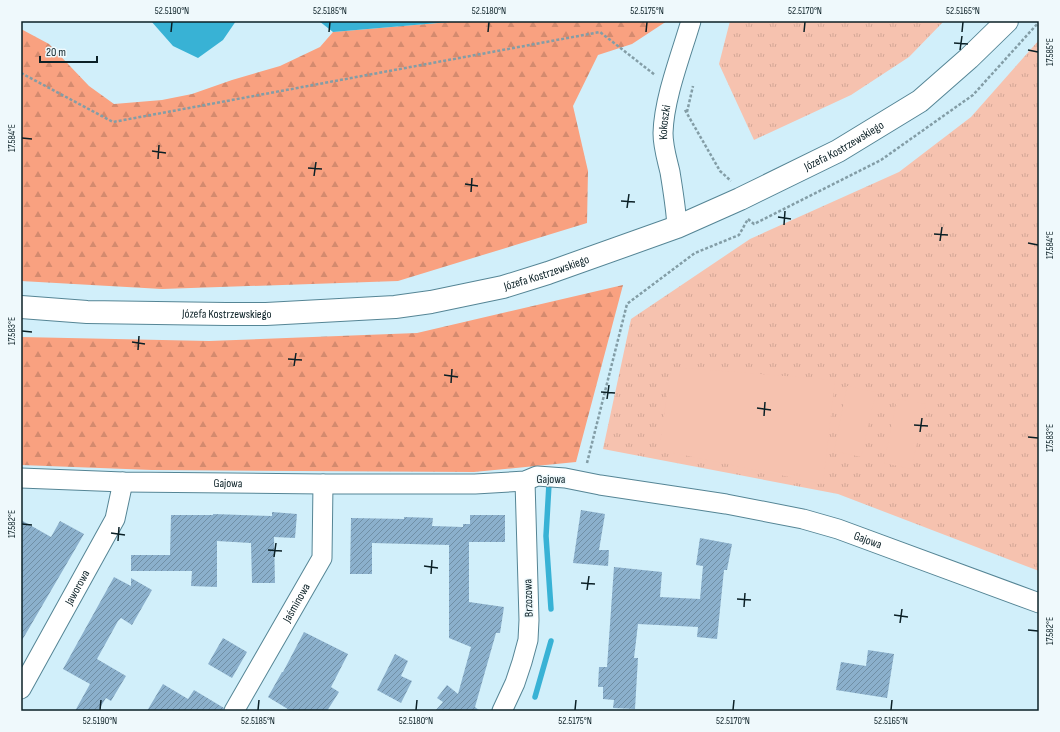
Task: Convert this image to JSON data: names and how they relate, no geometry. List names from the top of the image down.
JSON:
{
  "streets": {
    "main road": ["Józefa Kostrzewskiego"],
    "street": [
      "Kokoszki",
      "Gajowa",
      "Jaworowa",
      "Brzozowa",
      "Jaśminowa"
    ]
  },
  "crossings": [
    ["Kokoszki", "Józefa Kostrzewskiego"],
    ["Gajowa", "Jaworowa"],
    ["Gajowa", "Brzozowa"],
    ["Gajowa", "Jaśminowa"]
  ],
  "scale_bar": "20 m",
  "coordinates": [
    "52.5190°N",
    "52.5185°N",
    "52.5180°N",
    "52.5175°N",
    "52.5170°N",
    "52.5165°N",
    "17.585°E",
    "17.584°E",
    "17.583°E",
    "17.582°E"
  ]
}
